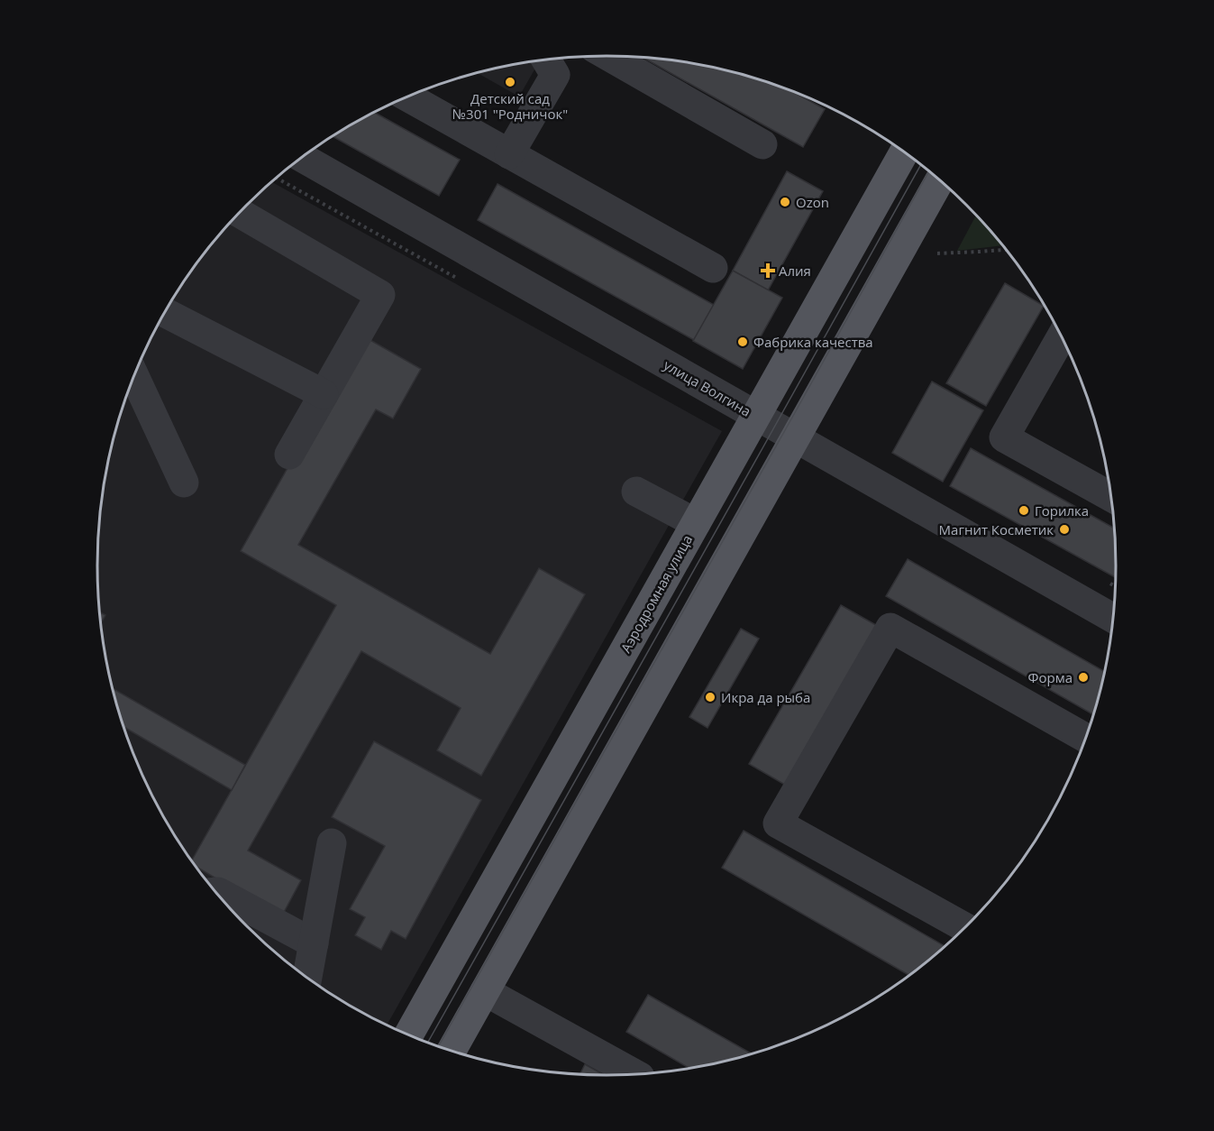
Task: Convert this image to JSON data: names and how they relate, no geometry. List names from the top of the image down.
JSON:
{
  "streets": {
    "main road": ["Аэродромная улица"],
    "street": ["улица Волгина"]
  },
  "crossings": [
    ["улица Волгина", "Аэродромная улица"]
  ],
  "places": {
    "other": [
      "Детский сад №301 \"Родничок\"",
      "Ozon",
      "Фабрика качества",
      "Горилка",
      "Магнит Косметик",
      "Форма",
      "Икра да рыба"
    ],
    "health": ["Алия"]
  }
}
